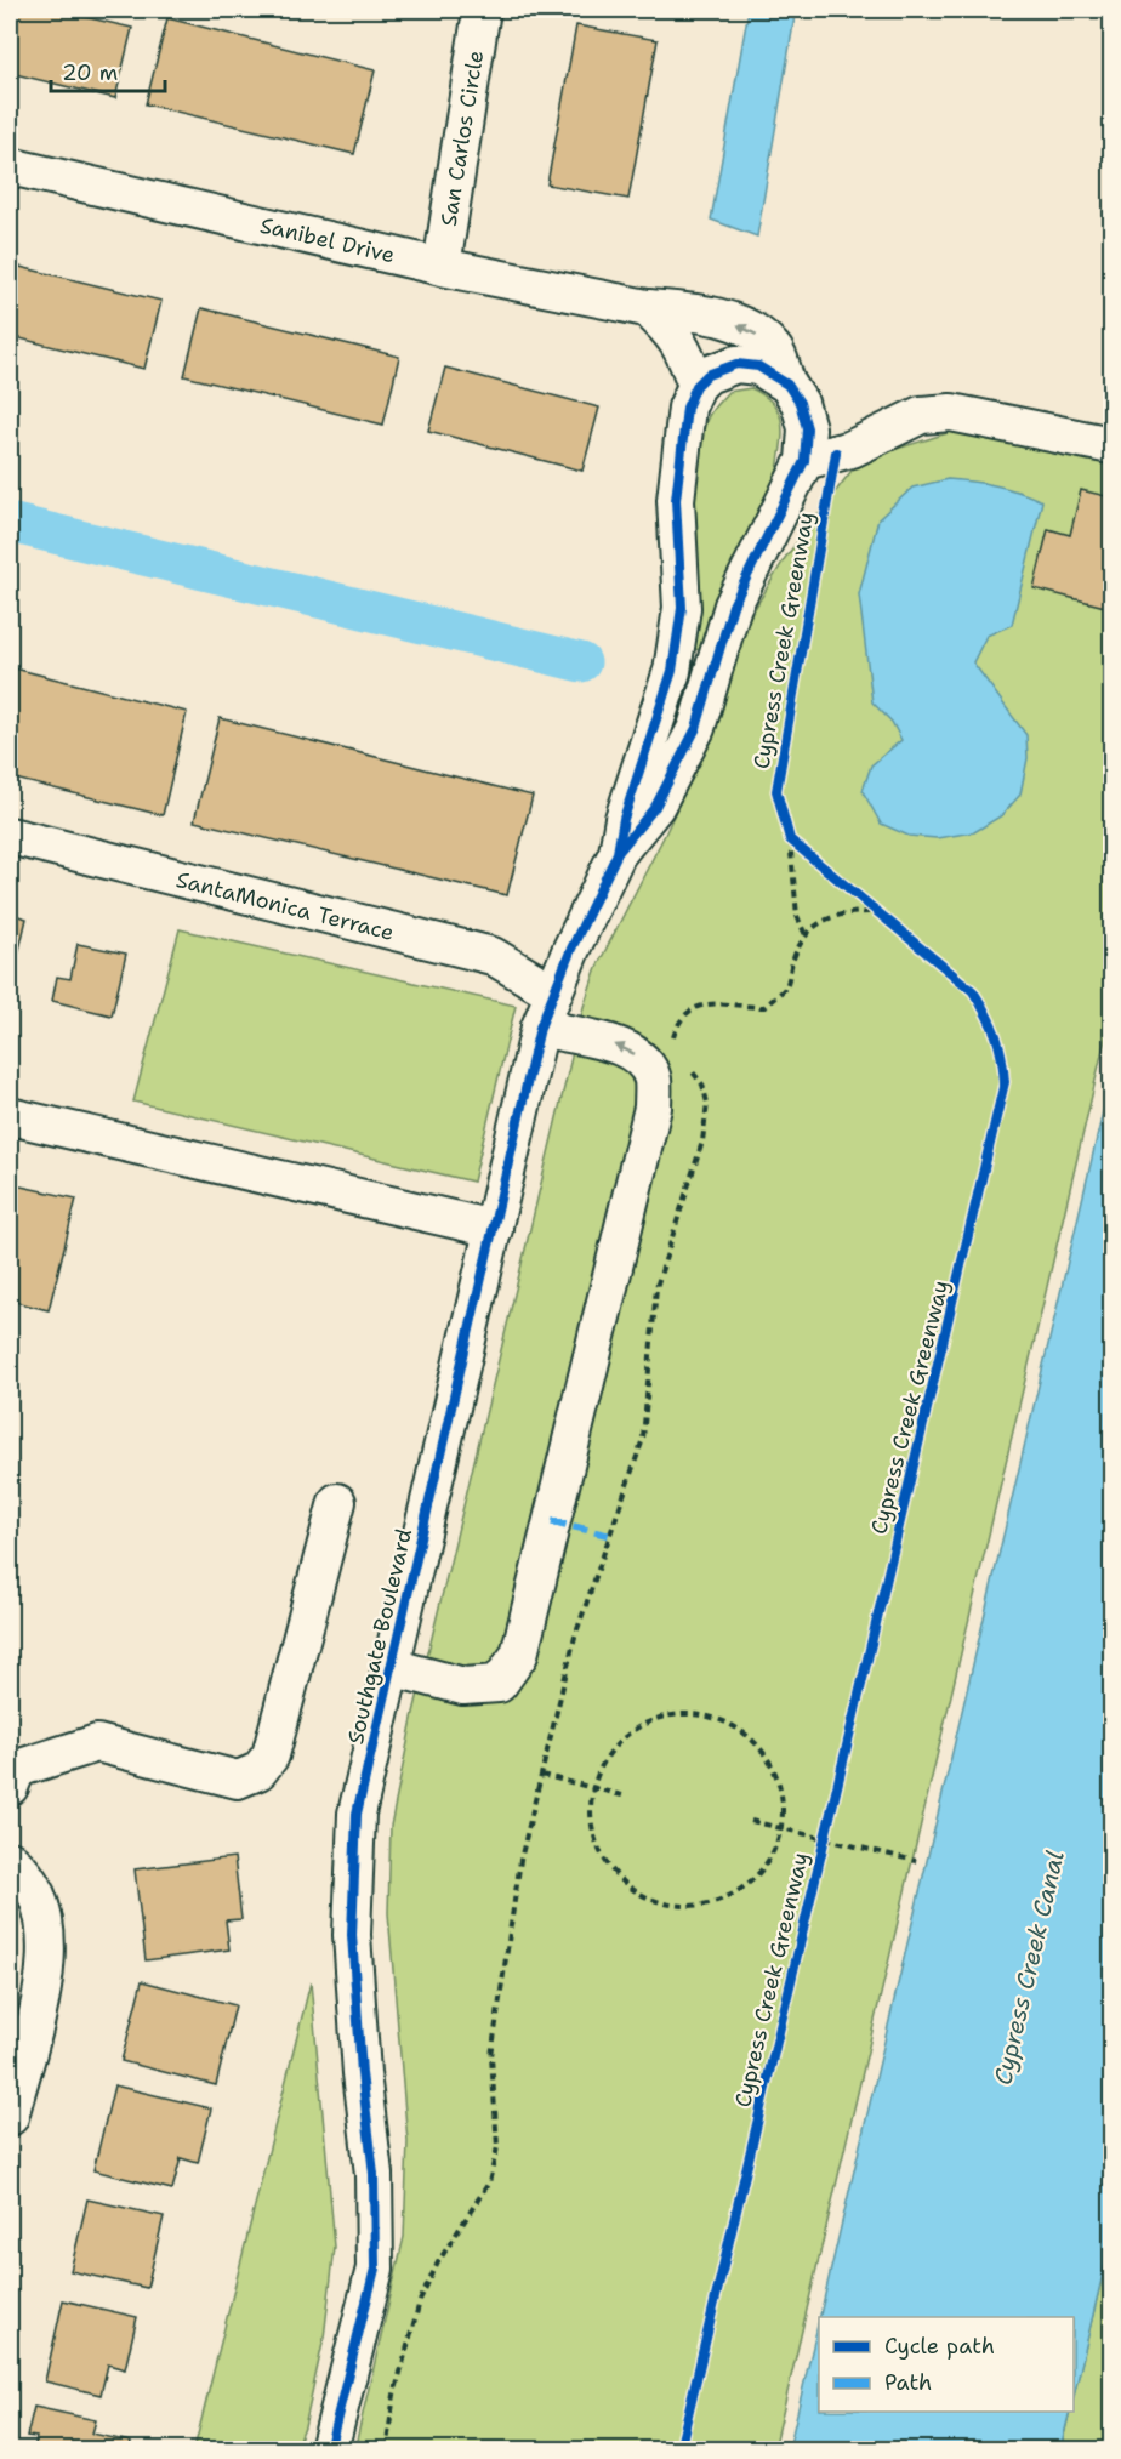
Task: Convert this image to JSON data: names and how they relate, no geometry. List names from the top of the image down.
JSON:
{
  "streets": {
    "street": [
      "San Carlos Circle",
      "Sanibel Drive",
      "SantaMonica Terrace",
      "Southgate Boulevard"
    ],
    "cycle path": ["Cypress Creek Greenway"]
  },
  "crossings": [
    ["San Carlos Circle", "Sanibel Drive"],
    ["Sanibel Drive", "Southgate Boulevard"],
    ["SantaMonica Terrace", "Southgate Boulevard"]
  ],
  "water": ["Cypress Creek Canal"],
  "legend": ["Cycle path", "Path"],
  "scale_bar": "20 m"
}
